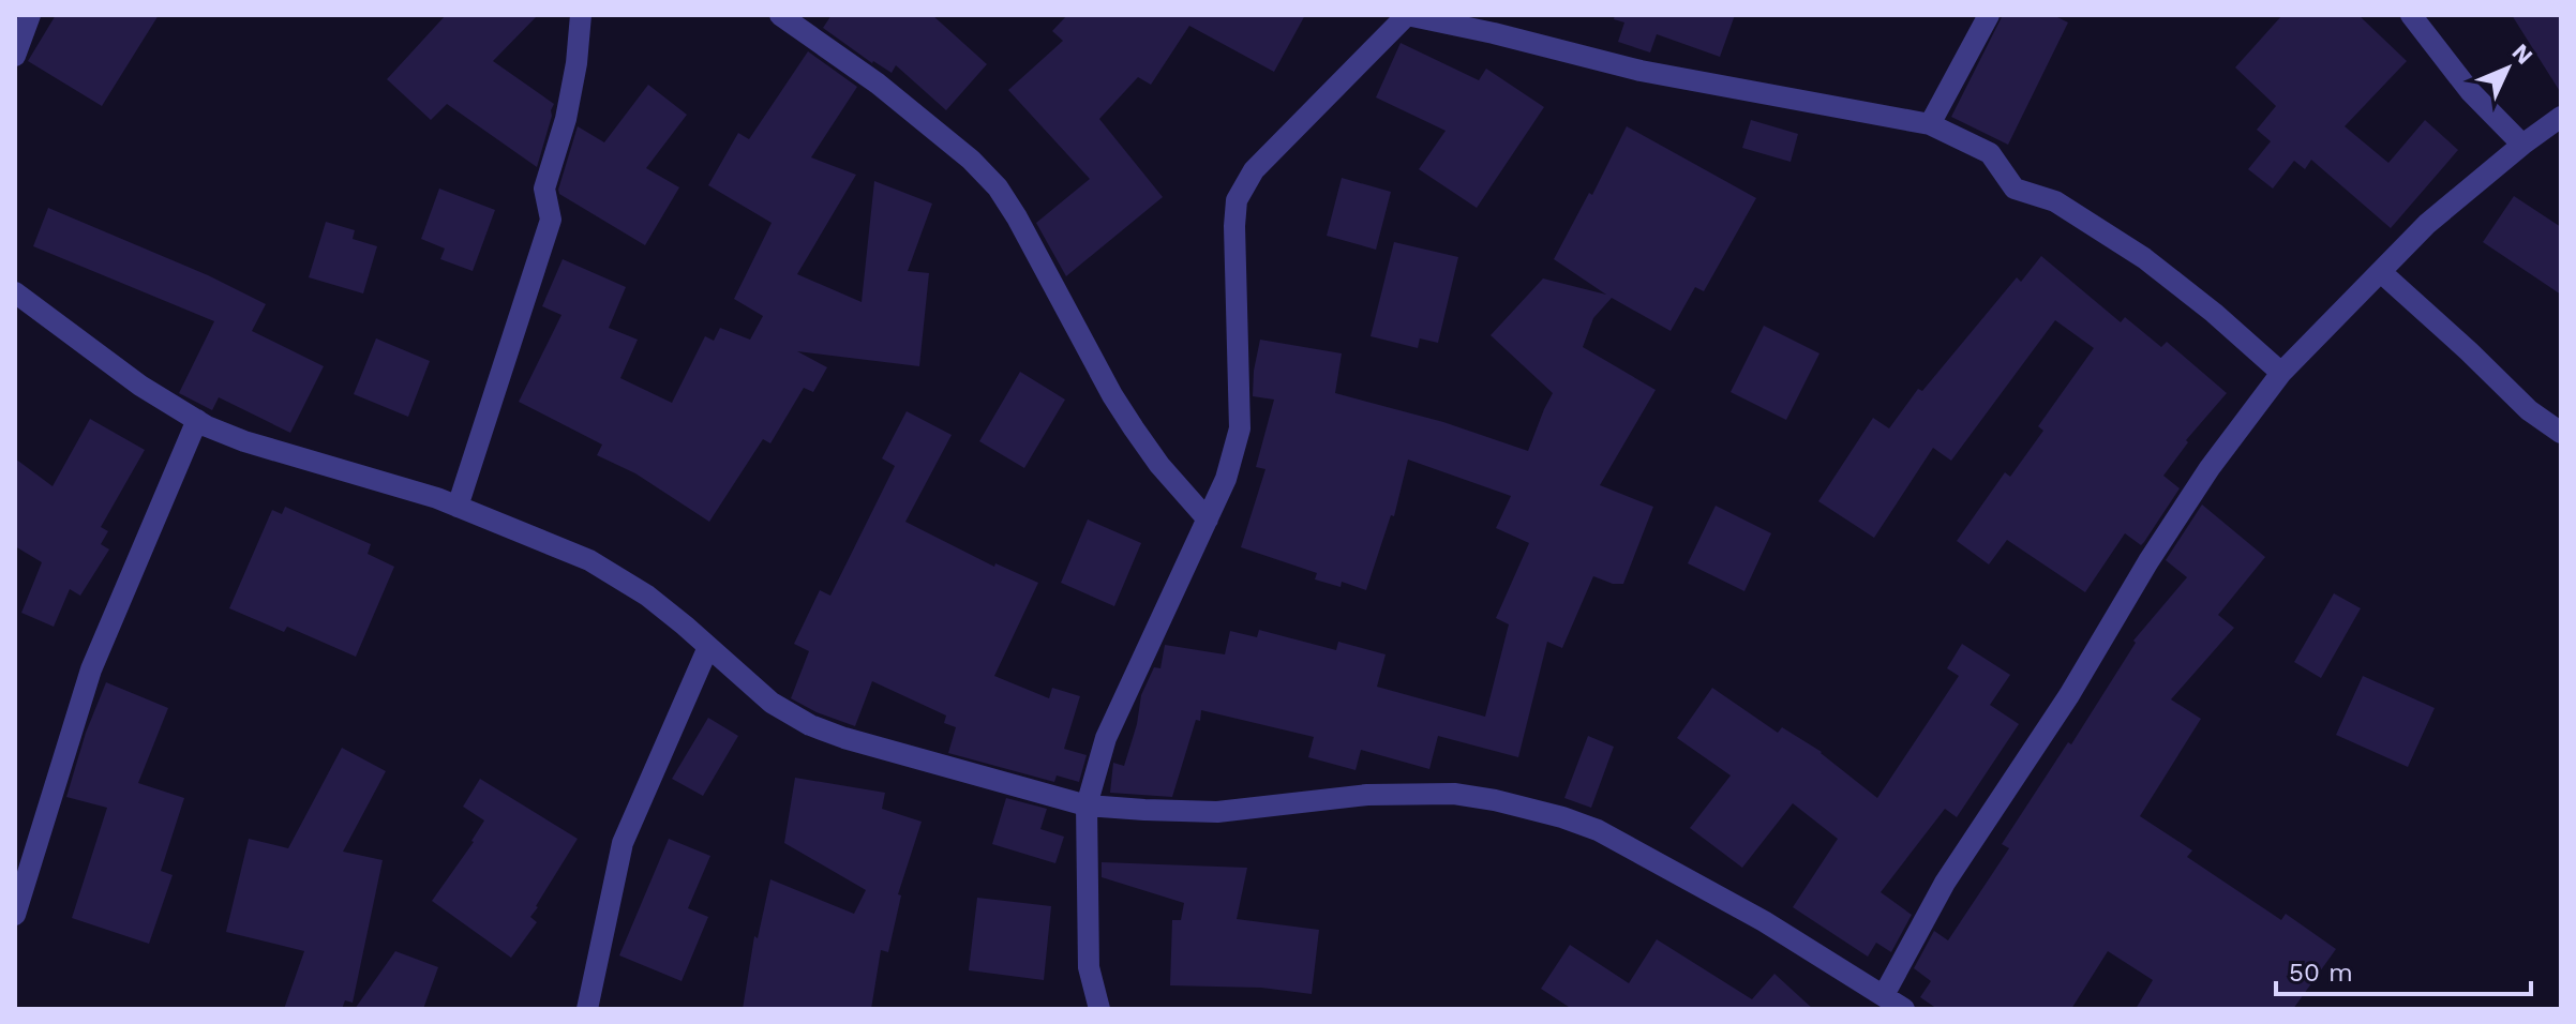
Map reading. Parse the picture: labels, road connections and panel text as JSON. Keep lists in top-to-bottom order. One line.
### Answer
{"scale_bar":"50 m","north":"top right"}
